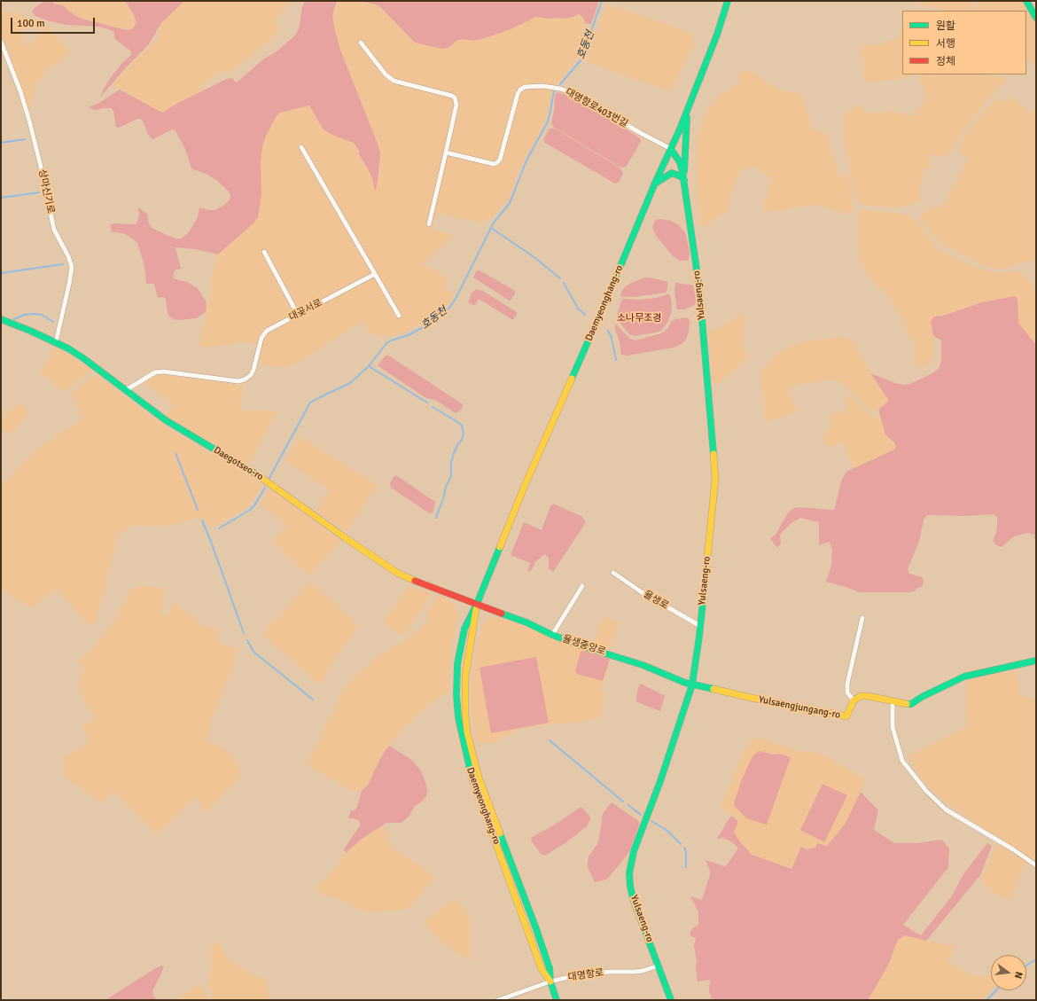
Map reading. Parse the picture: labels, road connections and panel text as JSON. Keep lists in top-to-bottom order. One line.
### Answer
{"streets":{"street":["대명항로403번길","상마신기로","Yulsaeng-ro","Daemyeonghang-ro","대곶서로","Daegotseo-ro","율생로","율생중앙로","Yulsaengjungang-ro","대명항로"]},"crossings":[["대명항로403번길","Yulsaeng-ro"],["대명항로403번길","Daemyeonghang-ro"],["상마신기로","Daegotseo-ro"],["Yulsaeng-ro","Daemyeonghang-ro"],["Yulsaeng-ro","율생로"],["Yulsaeng-ro","율생중앙로"],["Yulsaeng-ro","Yulsaengjungang-ro"],["Yulsaeng-ro","대명항로"],["Daemyeonghang-ro","Daegotseo-ro"],["Daemyeonghang-ro","율생중앙로"],["Daemyeonghang-ro","대명항로"],["대곶서로","Daegotseo-ro"],["Daegotseo-ro","율생중앙로"],["율생중앙로","Yulsaengjungang-ro"]],"water":["호동천"],"parks":["소나무조경"],"legend":["원활","서행","정체"],"scale_bar":"100 m","north":"right"}
